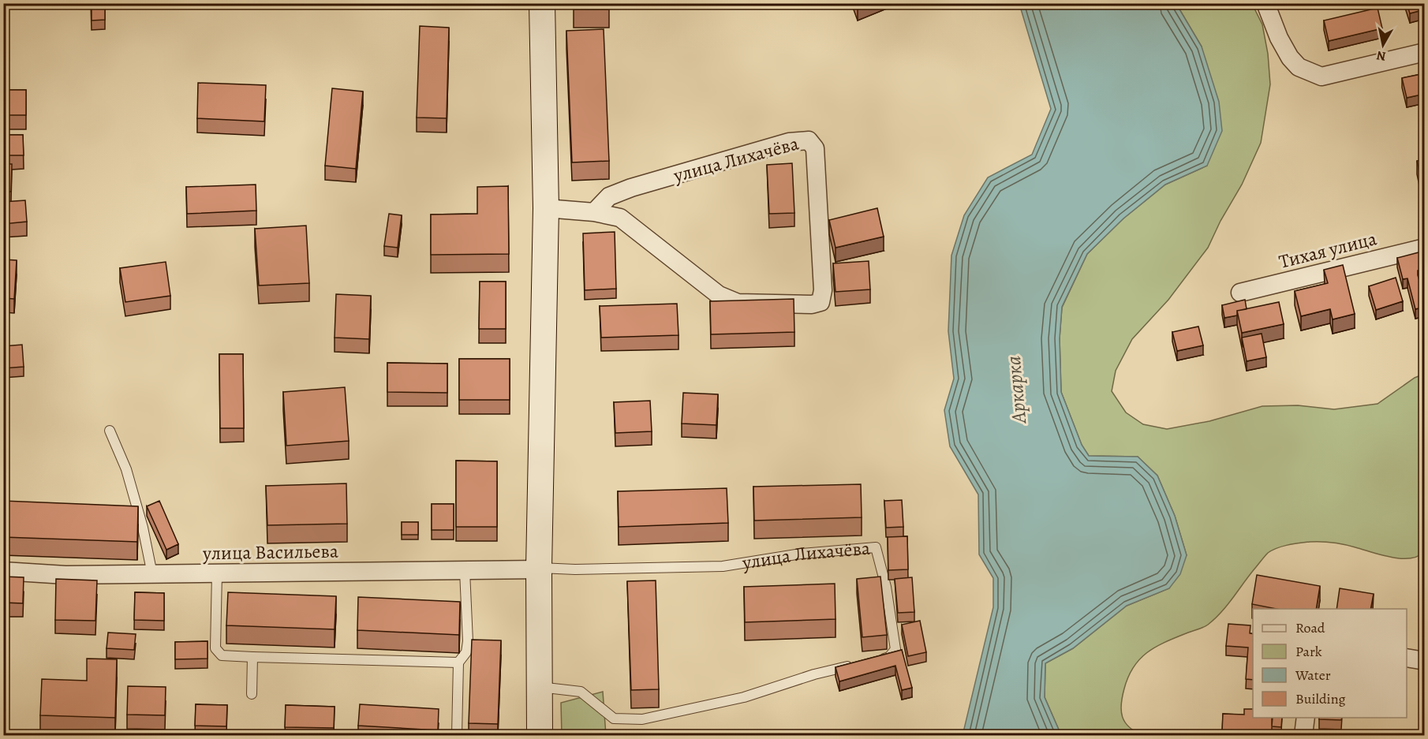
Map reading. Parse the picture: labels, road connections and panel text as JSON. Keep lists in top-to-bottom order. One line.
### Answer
{"streets":{"street":["улица Лихачёва","Тихая улица","улица Васильева"]},"crossings":[["улица Лихачёва","улица Васильева"]],"water":["Аркарка"],"legend":["Road","Park","Water","Building"],"north":"bottom"}
